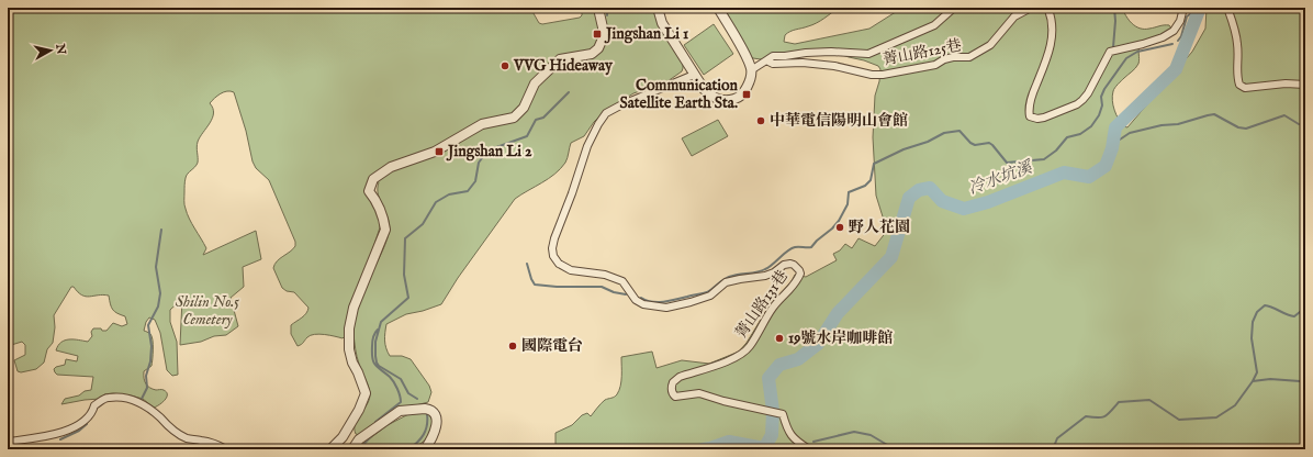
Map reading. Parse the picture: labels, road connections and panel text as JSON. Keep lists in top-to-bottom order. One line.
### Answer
{"streets":{"street":["菁山路125巷","菁山路131巷"]},"water":["冷水坑溪"],"parks":["Shilin No.5 Cemetery"],"places":{"transit":["Jingshan Li 1","Communication Satellite Earth Sta.","Jingshan Li 2"],"other":["VVG Hideaway","中華電信陽明山會館","野人花園","19號水岸咖啡館","國際電台"]},"north":"right"}
